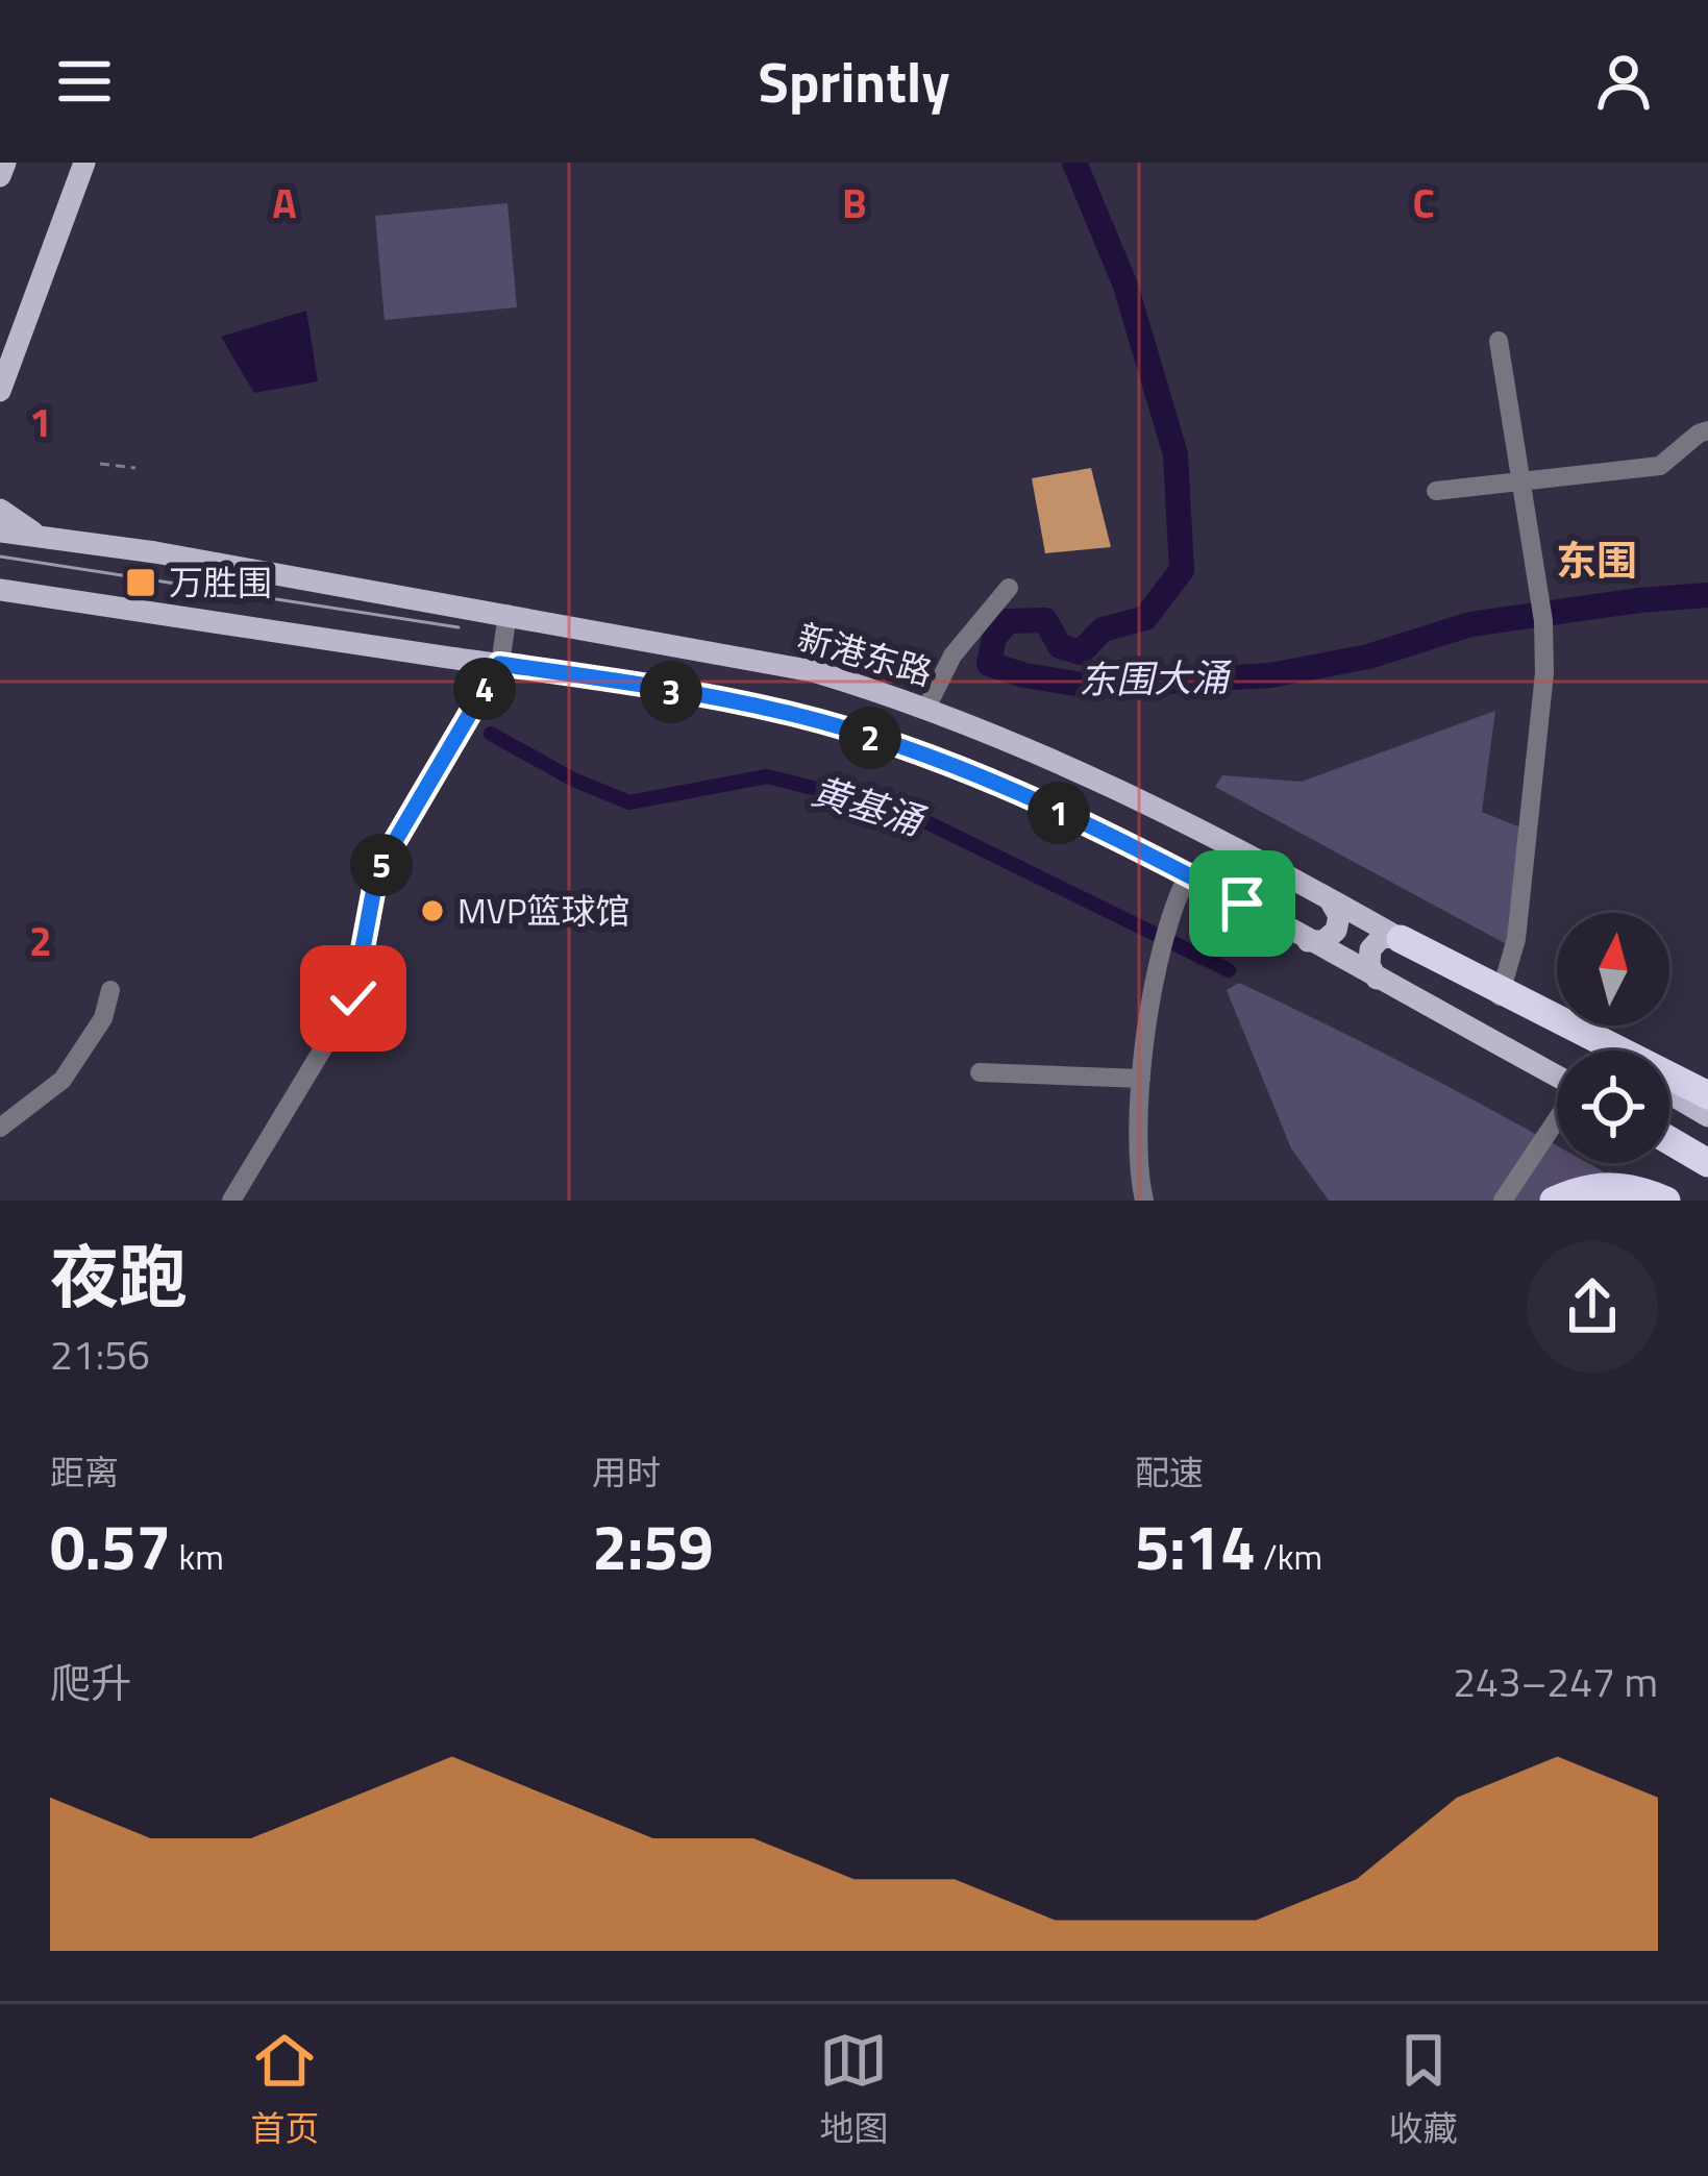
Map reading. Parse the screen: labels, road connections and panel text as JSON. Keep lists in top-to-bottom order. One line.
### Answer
{"streets":{"main road":["新港东路"]},"districts":["东围"],"water":["东围大涌","黄基涌"],"places":{"transit":["万胜围"],"other":["MVP篮球馆"]},"north":"top","page":{"header":"Sprintly","pins":["4","3","2","1","5"],"heading":["夜跑","21:56"],"stats":[["距离","0.57 km"],["用时","2:59"],["配速","5:14 /km"]],"chart":["爬升","243–247 m"],"tabs":["首页","地图","收藏"]},"grid":{"columns":["A","B","C"],"rows":["1","2"]}}
